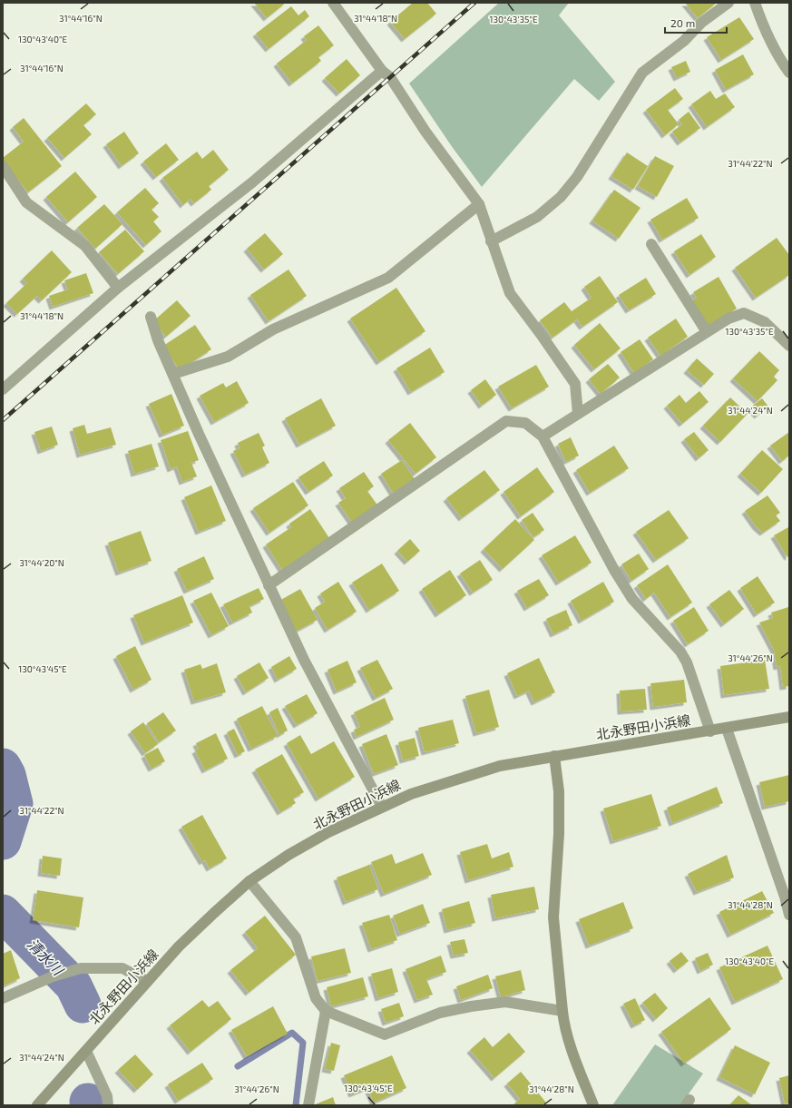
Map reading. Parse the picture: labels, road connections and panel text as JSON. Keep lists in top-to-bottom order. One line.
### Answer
{"streets":{"main road":["北永野田小浜線"]},"water":["清水川"],"scale_bar":"20 m","coordinates":["31°44'16\"N","31°44'18\"N","130°43'35\"E","130°43'40\"E","31°44'22\"N","31°44'24\"N","31°44'20\"N","31°44'26\"N","130°43'45\"E","31°44'28\"N"]}
